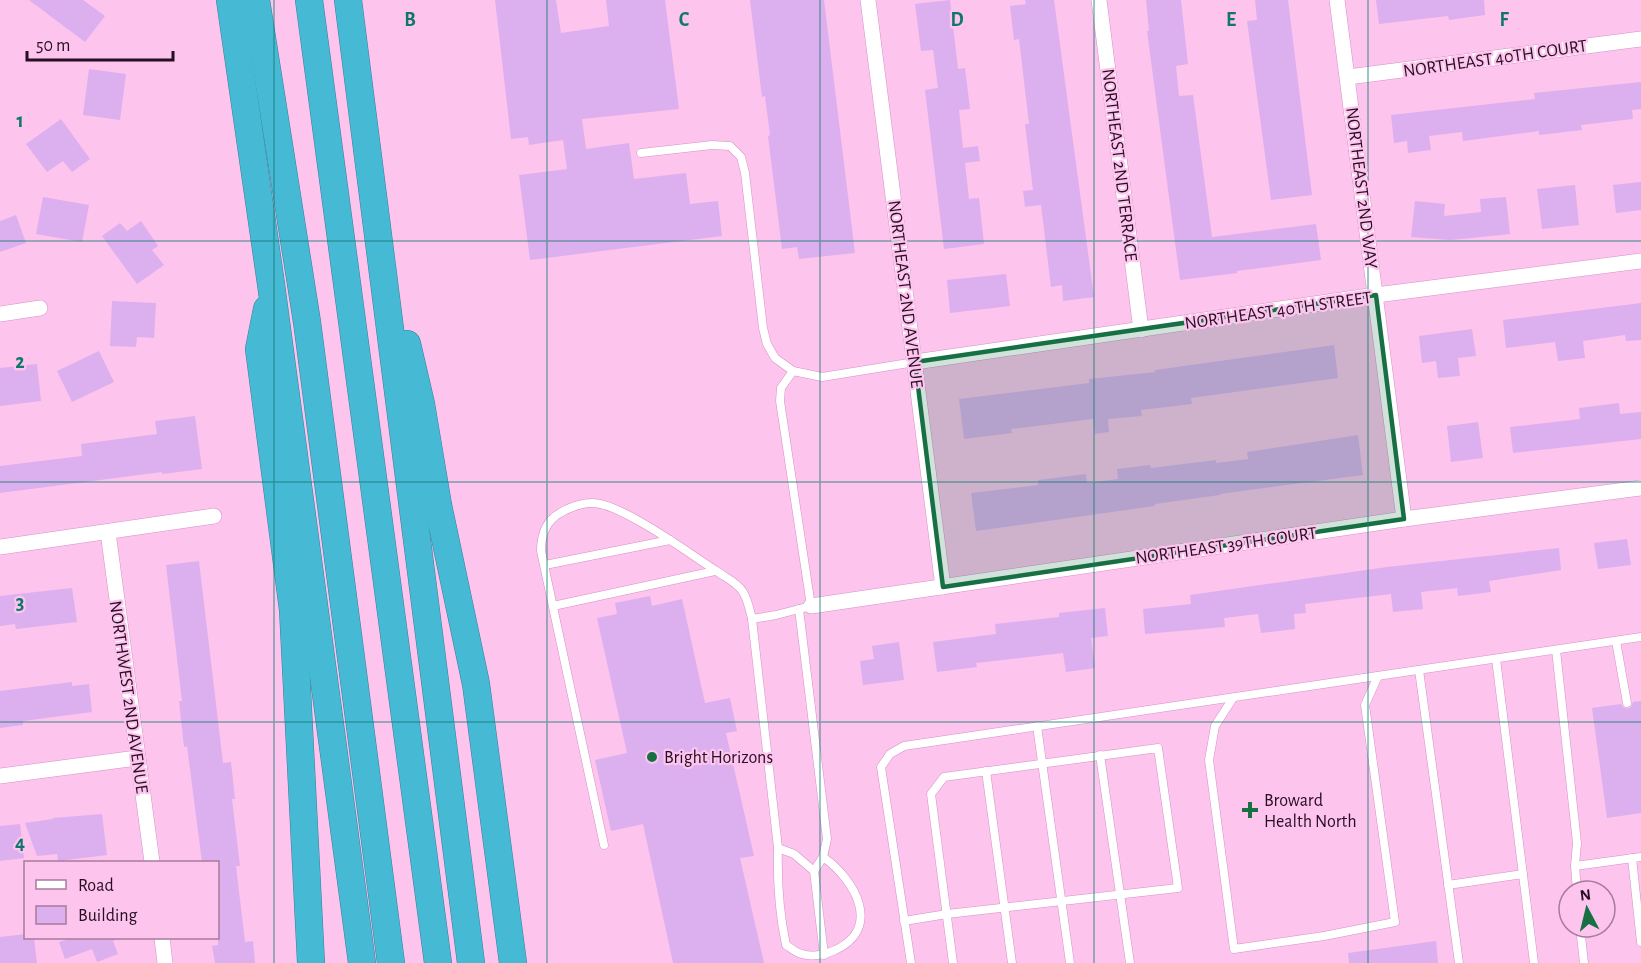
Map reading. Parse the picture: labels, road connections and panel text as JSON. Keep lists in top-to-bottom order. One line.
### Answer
{"streets":{"street":["NORTHEAST 40TH COURT","NORTHEAST 2ND TERRACE","NORTHEAST 2ND WAY","NORTHEAST 2ND AVENUE","NORTHEAST 40TH STREET","NORTHEAST 39TH COURT","NORTHWEST 2ND AVENUE"]},"crossings":[["NORTHEAST 40TH COURT","NORTHEAST 2ND WAY"],["NORTHEAST 2ND TERRACE","NORTHEAST 40TH STREET"],["NORTHEAST 2ND WAY","NORTHEAST 40TH STREET"],["NORTHEAST 2ND WAY","NORTHEAST 39TH COURT"],["NORTHEAST 2ND AVENUE","NORTHEAST 40TH STREET"],["NORTHEAST 2ND AVENUE","NORTHEAST 39TH COURT"]],"places":{"other":["Bright Horizons"],"health":["Broward Health North"]},"legend":["Road","Building"],"scale_bar":"50 m","north":"top","grid":{"columns":["B","C","D","E","F"],"rows":["1","2","3","4"]}}
